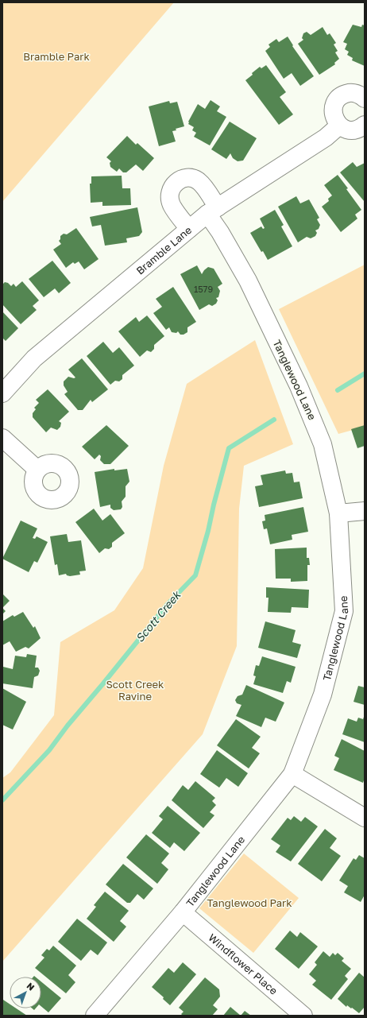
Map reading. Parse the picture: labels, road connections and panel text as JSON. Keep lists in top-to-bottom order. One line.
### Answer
{"streets":{"street":["Bramble Lane","Tanglewood Lane","Windflower Place"]},"crossings":[["Bramble Lane","Tanglewood Lane"],["Tanglewood Lane","Windflower Place"]],"water":["Scott Creek"],"parks":["Bramble Park","Scott Creek Ravine","Tanglewood Park"],"house_numbers":["1579"],"north":"top right"}
